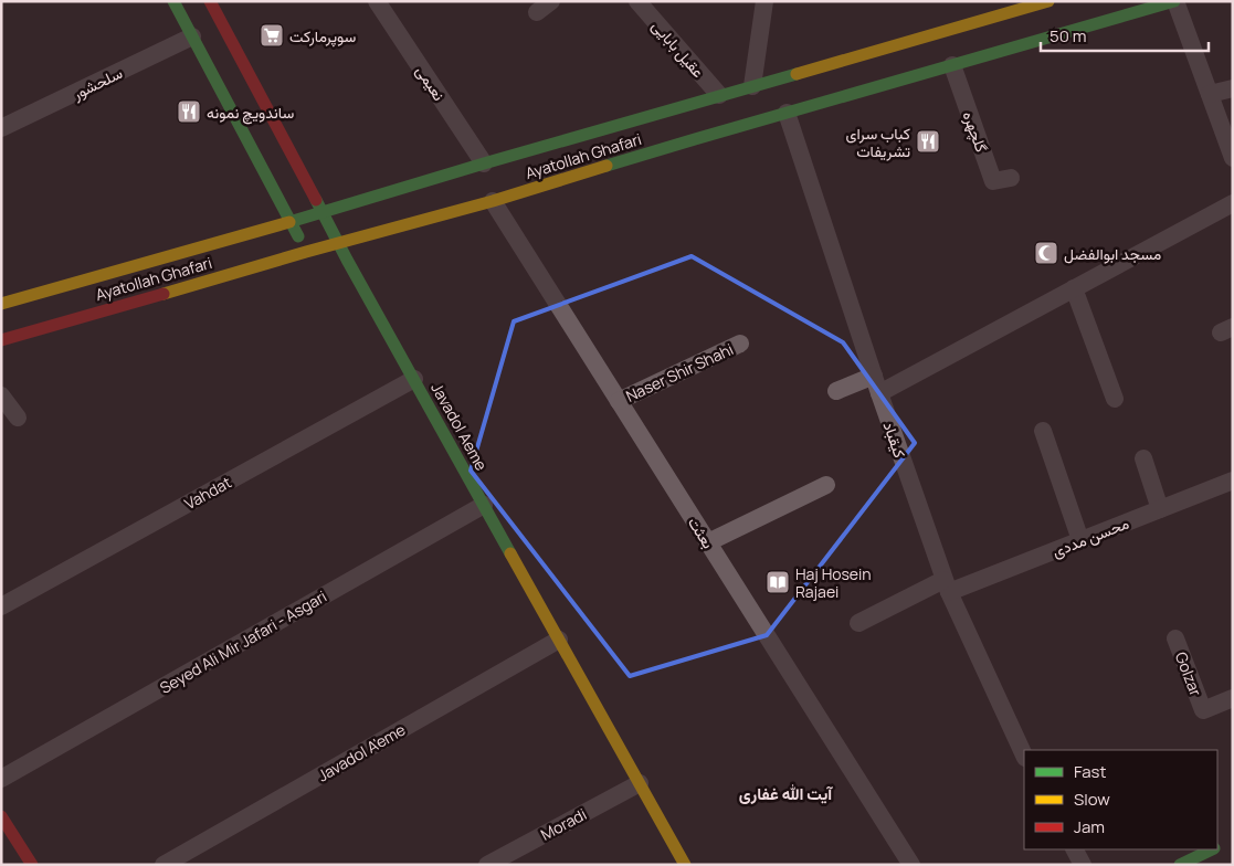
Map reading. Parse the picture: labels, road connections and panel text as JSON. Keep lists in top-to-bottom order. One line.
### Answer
{"streets":{"main road":["Ayatollah Ghafari","Javadol Aeme"],"street":["عقیل بابایی","سلحشور","نعیمی","گلچهره","Naser Shir Shahi","کیقباد","Vahdat","بعثت","محسن مددی","Seyed Ali Mir Jafari - Asgari","Golzar","Javadol A'eme","Moradi"]},"crossings":[["عقیل بابایی","Ayatollah Ghafari"],["نعیمی","Ayatollah Ghafari"],["گلچهره","Ayatollah Ghafari"],["Ayatollah Ghafari","Javadol Aeme"],["Ayatollah Ghafari","کیقباد"],["Ayatollah Ghafari","بعثت"],["Naser Shir Shahi","بعثت"],["Javadol Aeme","Vahdat"],["Javadol Aeme","Seyed Ali Mir Jafari - Asgari"],["Javadol Aeme","Javadol A'eme"],["Javadol Aeme","Moradi"],["کیقباد","محسن مددی"]],"districts":["آیت الله غفاری"],"places":{"supermarket":["سوپرمارکت"],"restaurant":["ساندویچ نمونه","کباب سرای تشریفات"],"mosque":["مسجد ابوالفضل"],"library":["Haj Hosein Rajaei"]},"legend":["Fast","Slow","Jam"],"scale_bar":"50 m"}
